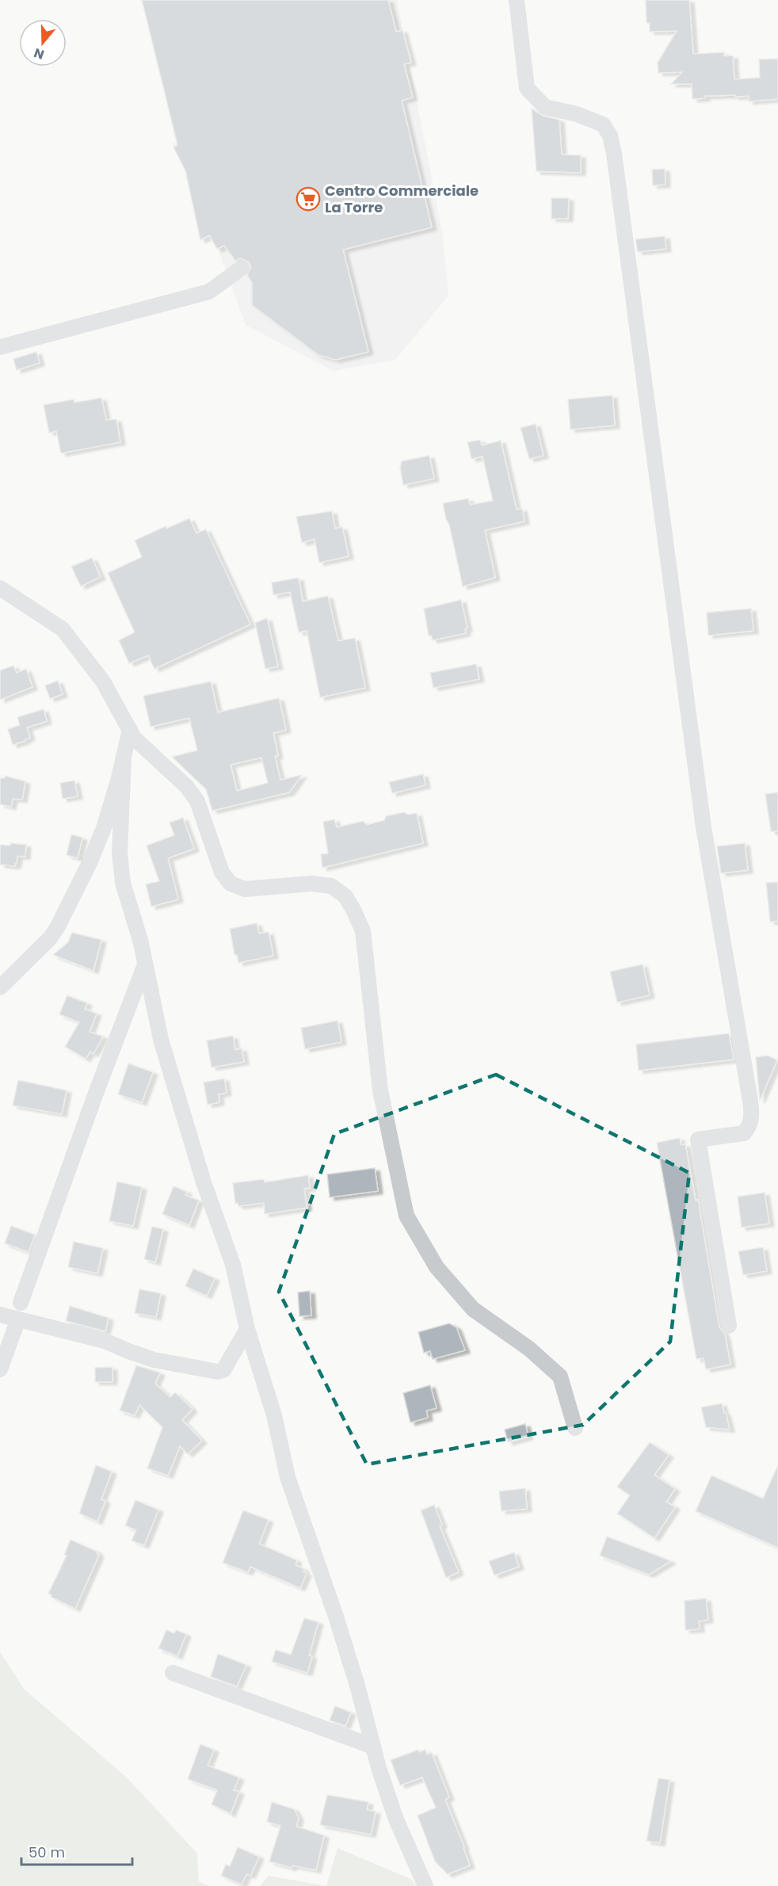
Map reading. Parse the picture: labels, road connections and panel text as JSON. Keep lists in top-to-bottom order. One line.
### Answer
{"places":{"supermarket":["Centro Commerciale La Torre"]},"scale_bar":"50 m","north":"bottom"}
